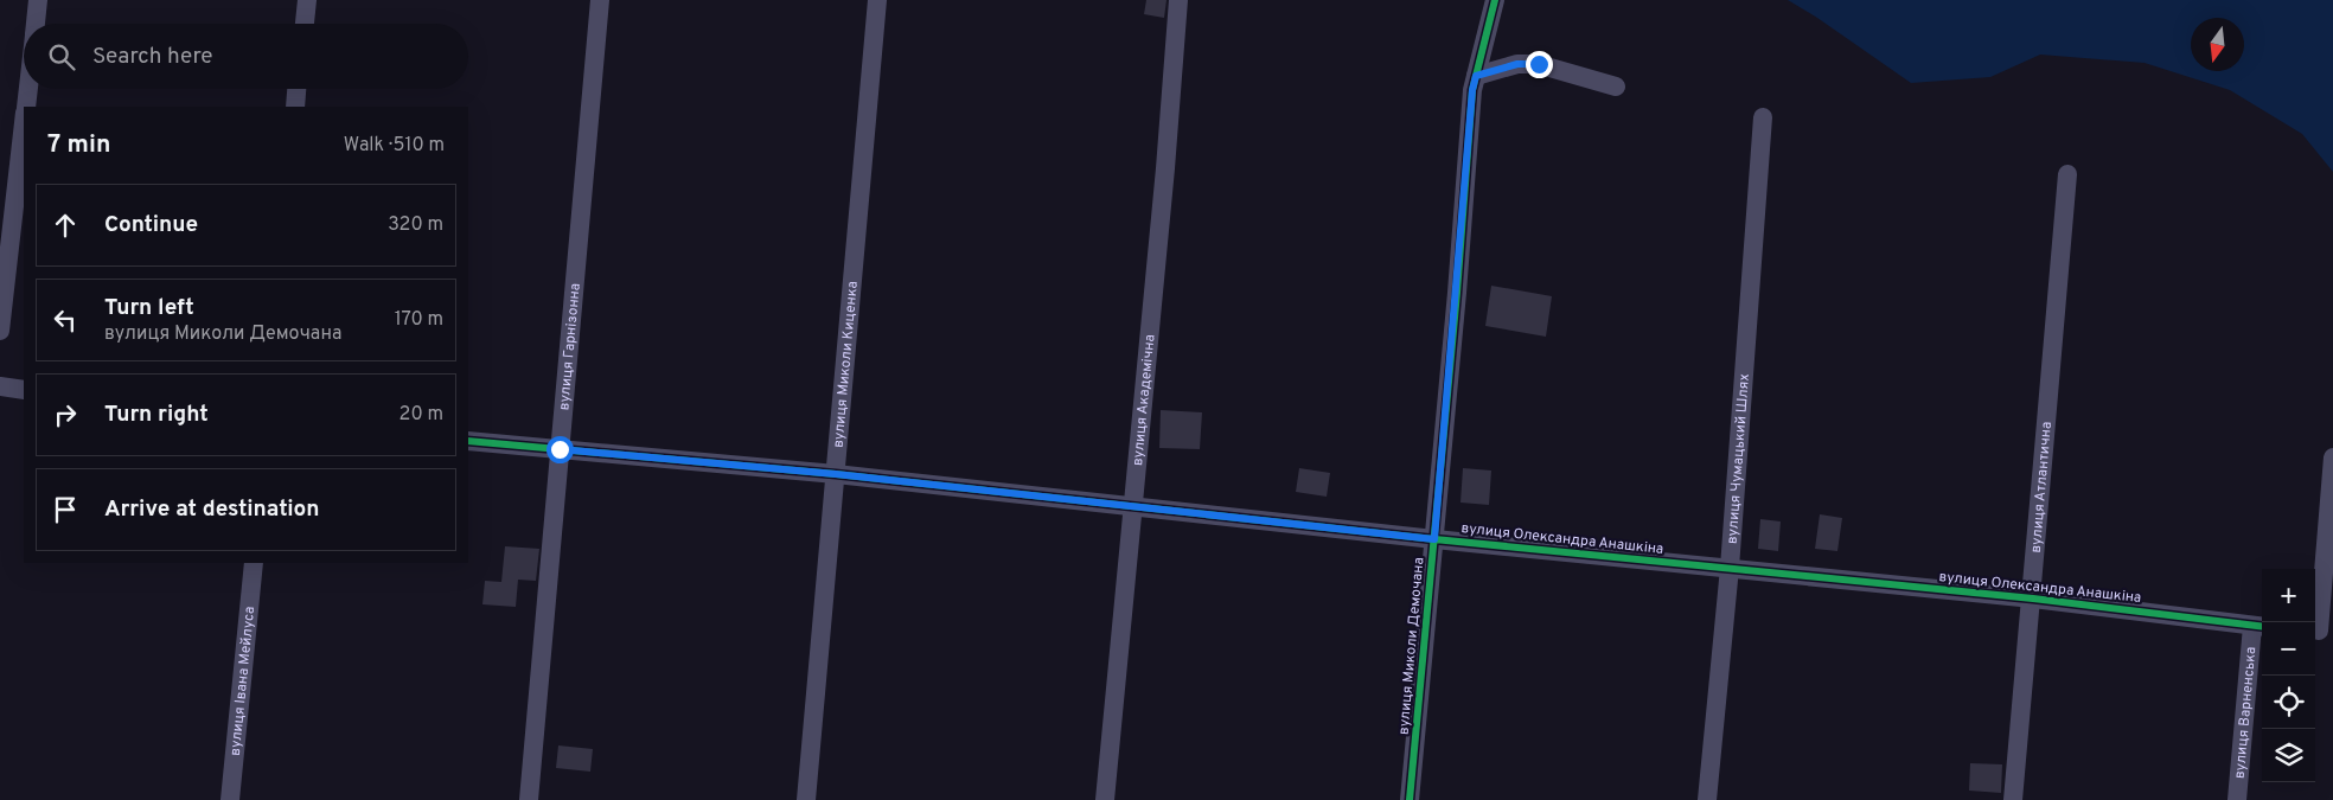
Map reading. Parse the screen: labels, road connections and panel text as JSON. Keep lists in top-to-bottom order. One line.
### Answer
{"streets":{"street":["вулиця Гарнізонна","вулиця Миколи Киценка","вулиця Академічна","вулиця Чумацький Шлях","вулиця Атлантична","вулиця Олександра Анашкіна","вулиця Миколи Демочана","вулиця Івана Мейлуса","вулиця Варненська"]},"crossings":[["вулиця Гарнізонна","вулиця Олександра Анашкіна"],["вулиця Миколи Киценка","вулиця Олександра Анашкіна"],["вулиця Академічна","вулиця Олександра Анашкіна"],["вулиця Чумацький Шлях","вулиця Олександра Анашкіна"],["вулиця Атлантична","вулиця Олександра Анашкіна"],["вулиця Олександра Анашкіна","вулиця Миколи Демочана"],["вулиця Олександра Анашкіна","вулиця Варненська"]],"north":"bottom","page":{"search":"Search here","heading":["7 min","Walk · 510 m"],"list":[["Continue","320 m"],["Turn left","вулиця Миколи Демочана","170 m"],["Turn right","20 m"],"Arrive at destination"],"map_buttons":["+","−"]}}
